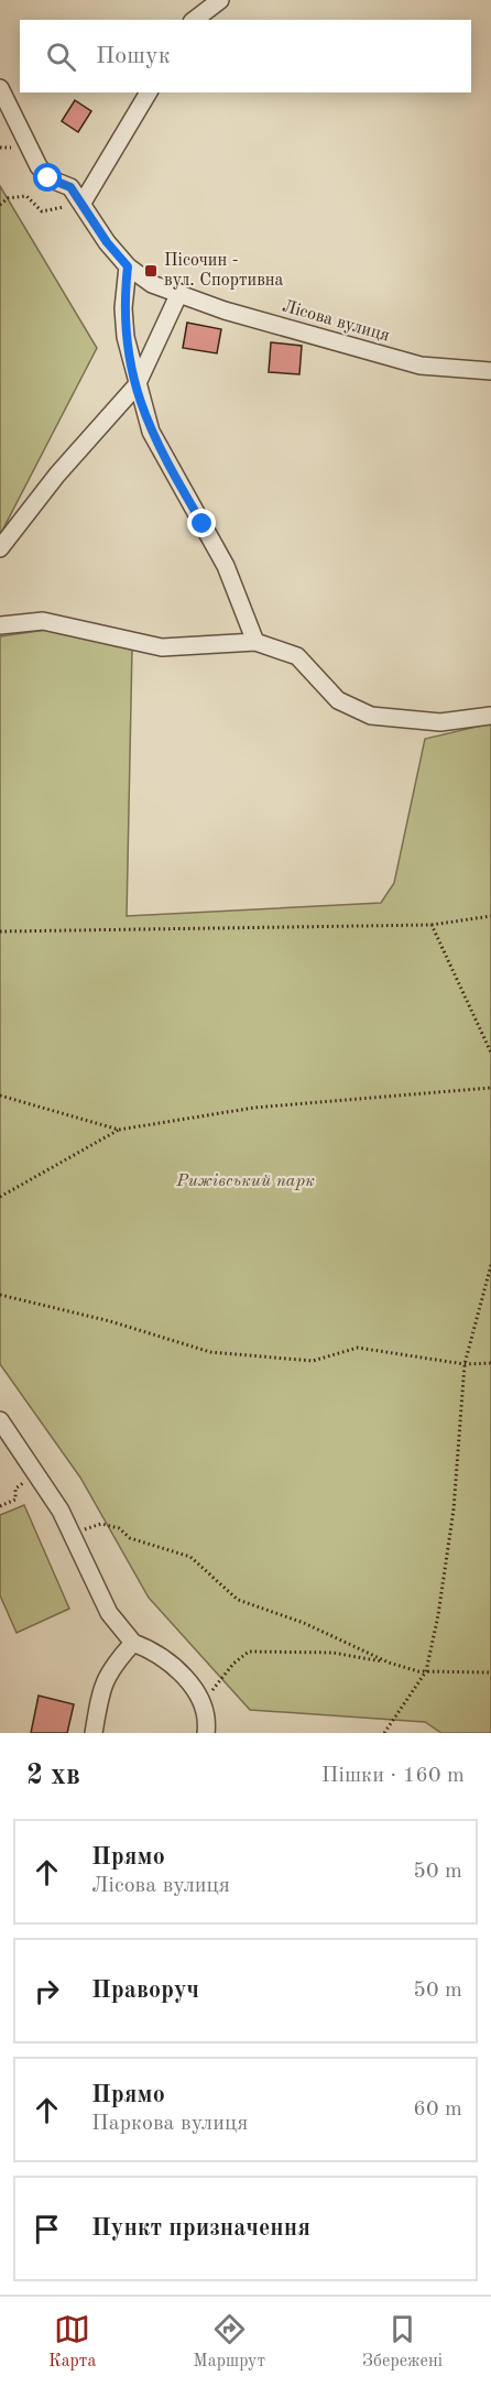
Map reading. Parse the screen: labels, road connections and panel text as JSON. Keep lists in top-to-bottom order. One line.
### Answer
{"streets":{"street":["Лісова вулиця"]},"parks":["Рижівський парк"],"places":{"transit":["Пісочин - вул. Спортивна"]},"page":{"search":"Пошук","heading":["2 хв","Пішки · 160 m"],"list":[["Прямо","Лісова вулиця","50 m"],["Праворуч","50 m"],["Прямо","Паркова вулиця","60 m"],"Пункт призначення"],"nav":["Карта","Маршрут","Збережені"]}}
